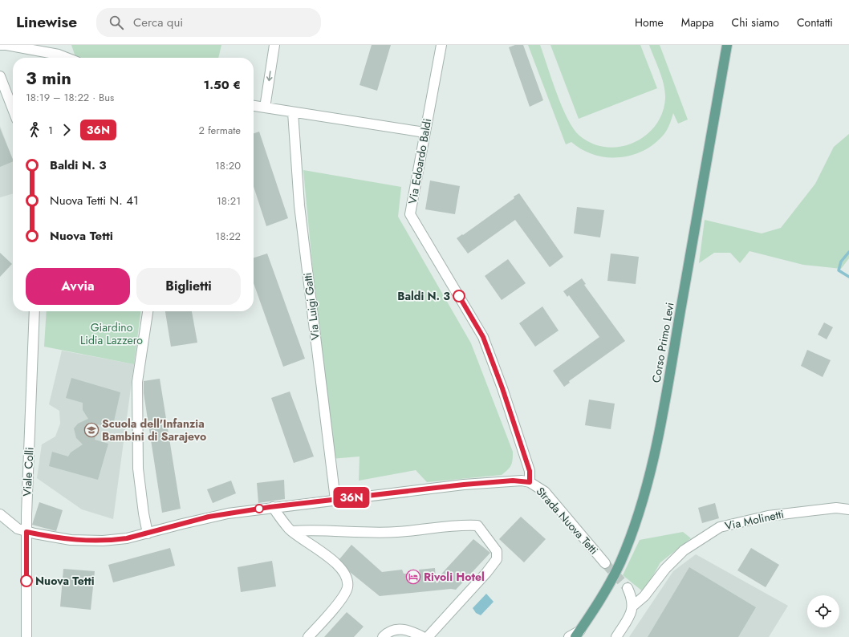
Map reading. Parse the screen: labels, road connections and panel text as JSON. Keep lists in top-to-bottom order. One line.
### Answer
{"streets":{"main road":["Corso Primo Levi"],"street":["Via Edoardo Baldi","Via Luigi Gatti","Viale Colli","Via Molinetti","Strada Nuova Tetti"]},"crossings":[["Via Edoardo Baldi","Strada Nuova Tetti"],["Via Luigi Gatti","Strada Nuova Tetti"],["Viale Colli","Strada Nuova Tetti"]],"parks":["Giardino Lidia Lazzero"],"places":{"other":["Baldi N. 3","Nuova Tetti"],"school or university":["Scuola dell'Infanzia Bambini di Sarajevo"],"hotel":["Rivoli Hotel"]},"lines":["bus line 36N"],"page":{"header":"Linewise","search":"Cerca qui","nav":["Home","Mappa","Chi siamo","Contatti"],"on_map":"36N","heading":["3 min","18:19 – 18:22 · Bus","1.50 €"],"legs":["1","36N","2 fermate"],"list":[{"name":"Baldi N. 3","value":"18:20"},{"name":"Nuova Tetti N. 41","value":"18:21"},{"name":"Nuova Tetti","value":"18:22"}],"buttons":["Avvia","Biglietti"]}}
